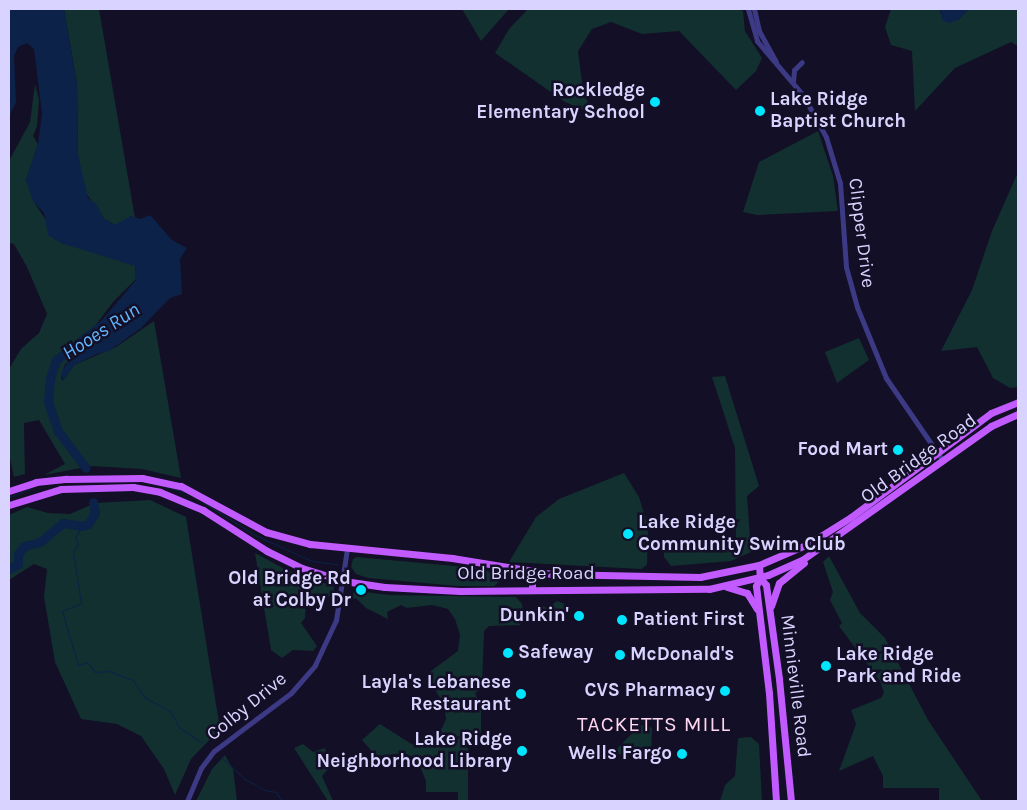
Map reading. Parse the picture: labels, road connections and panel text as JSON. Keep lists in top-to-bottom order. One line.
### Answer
{"streets":{"main road":["Old Bridge Road","Minnieville Road"],"street":["Clipper Drive","Colby Drive"]},"crossings":[["Clipper Drive","Old Bridge Road"],["Old Bridge Road","Minnieville Road"],["Old Bridge Road","Colby Drive"]],"districts":["TACKETTS MILL"],"water":["Hooes Run"],"places":["Rockledge Elementary School","Lake Ridge Baptist Church","Food Mart","Lake Ridge Community Swim Club","Old Bridge Rd at Colby Dr","Dunkin'","Patient First","Safeway","McDonald's","Lake Ridge Park and Ride","CVS Pharmacy","Layla's Lebanese Restaurant","Lake Ridge Neighborhood Library","Wells Fargo"]}
